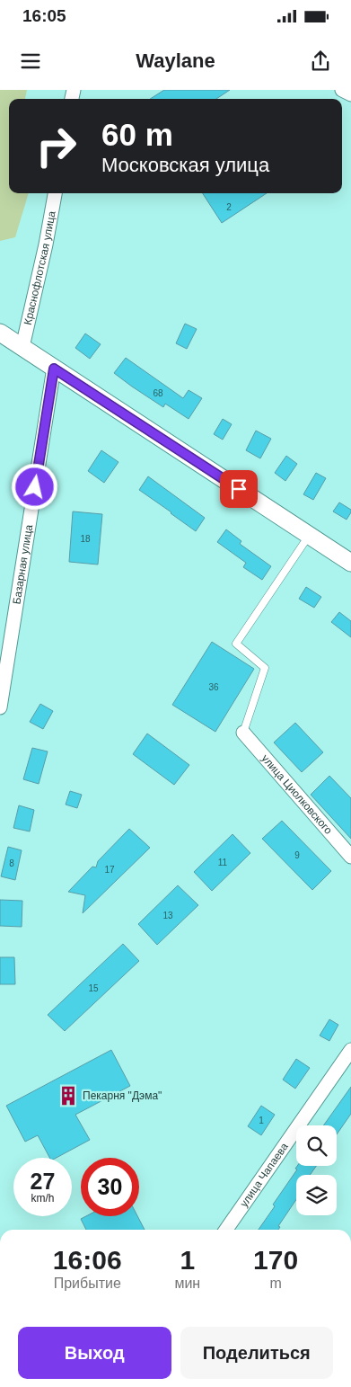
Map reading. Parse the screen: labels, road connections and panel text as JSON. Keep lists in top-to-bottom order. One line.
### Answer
{"streets":{"street":["Краснофлотская улица","Базарная улица","улица Циолковского","улица Чапаева"]},"places":{"building":["Пекарня \"Дэма\""]},"house_numbers":["2","68","18","36","9","11","8","17","13","15","1"],"page":{"status":"16:05","header":"Waylane","turn":["60 m","Московская улица"],"speed":"27 km/h","limit":"30","eta":["16:06","Прибытие","1","мин","170","m"],"buttons":["Выход","Поделиться"]}}
